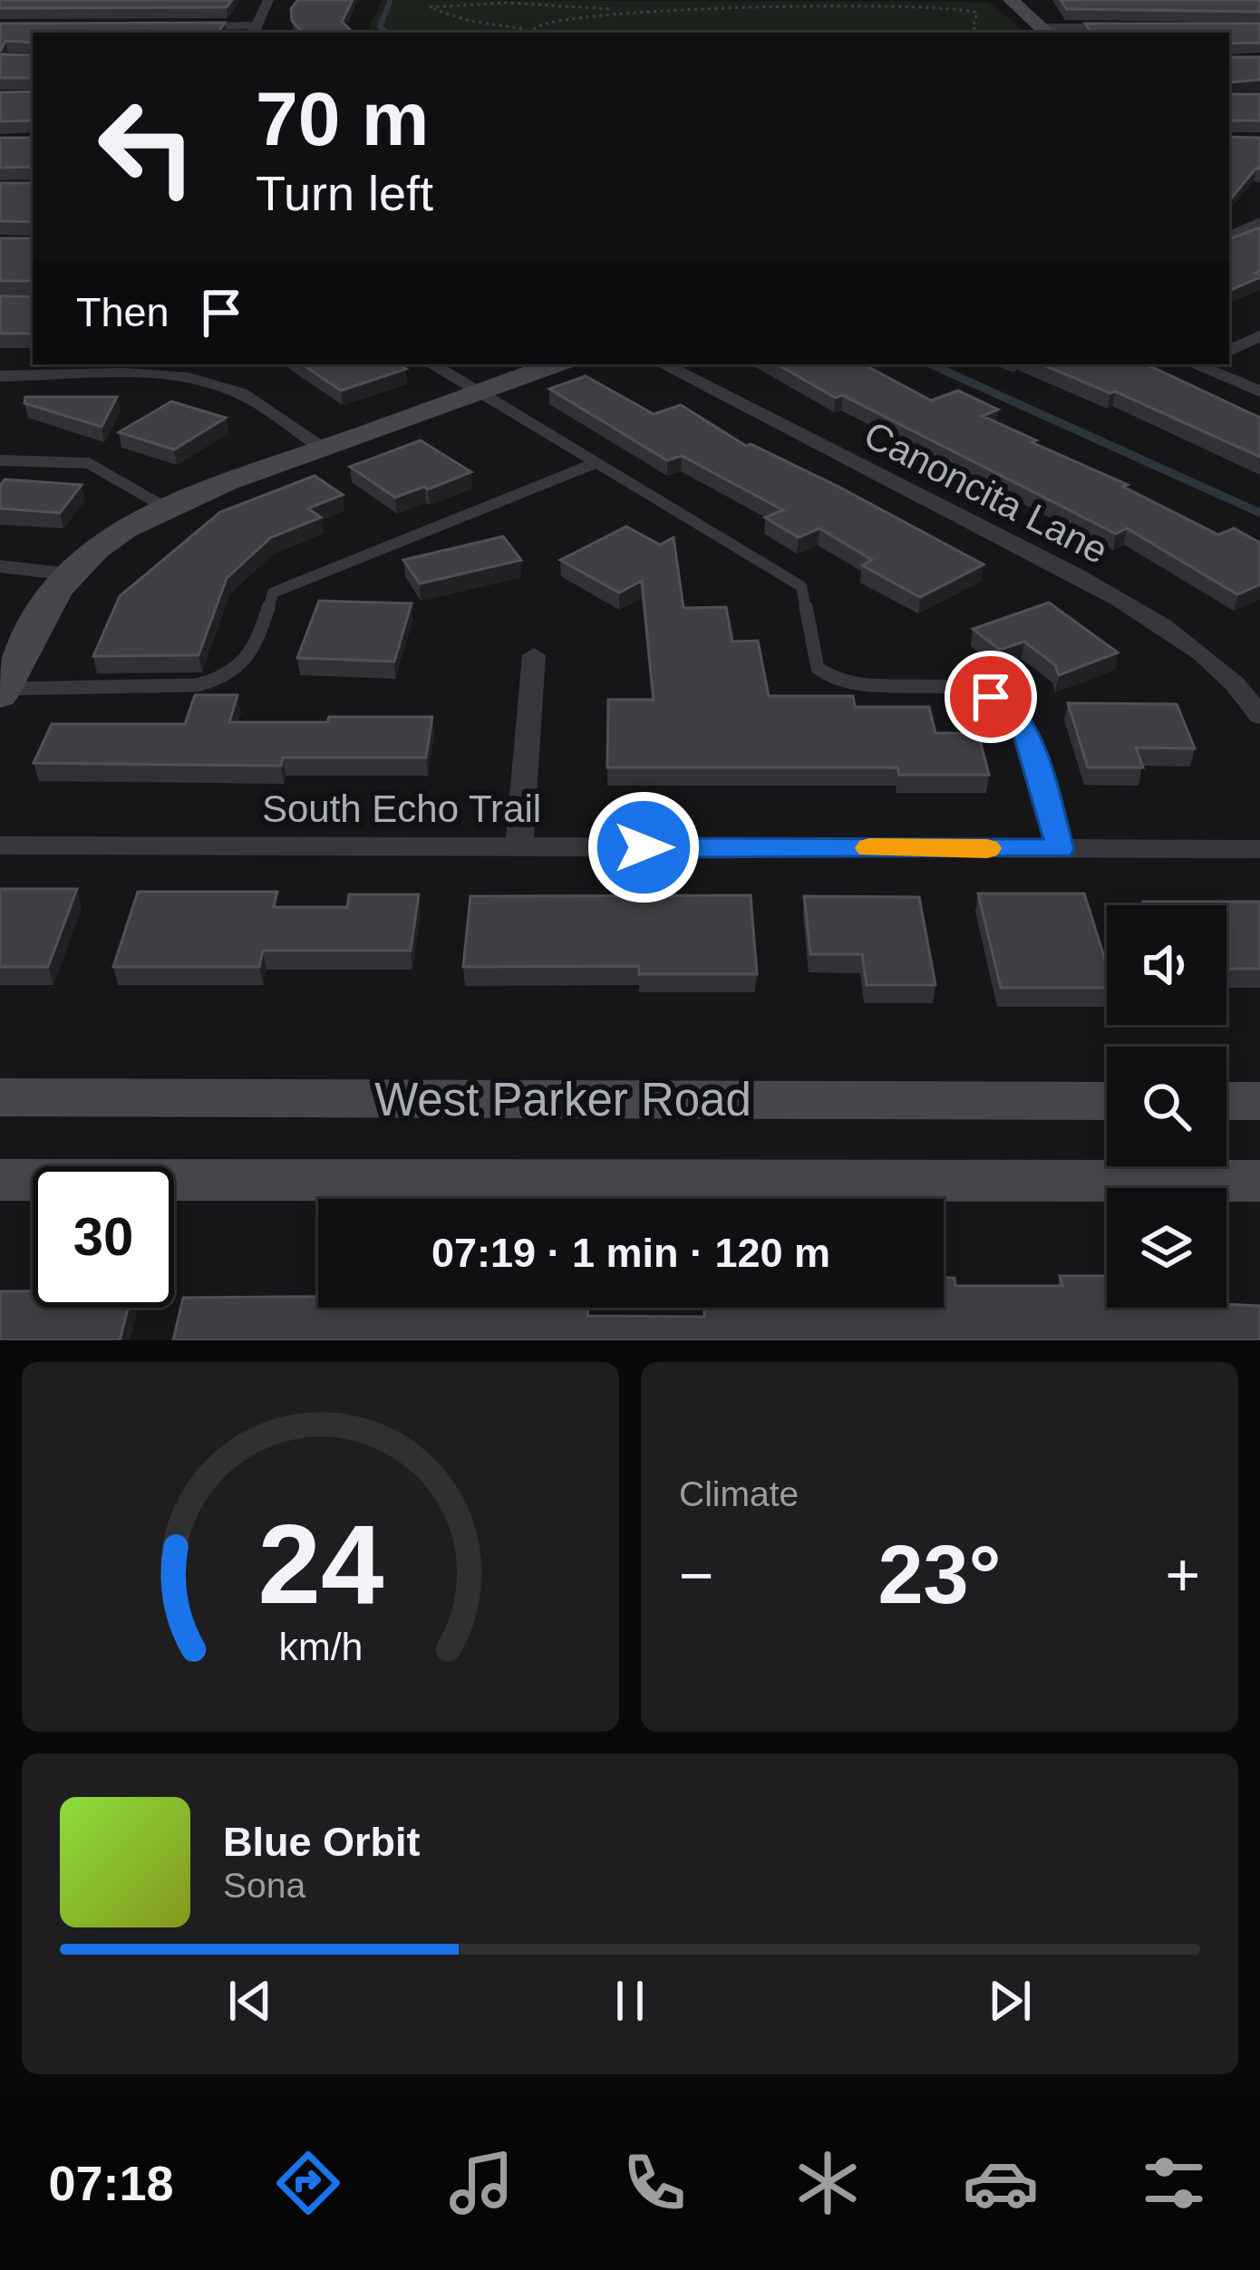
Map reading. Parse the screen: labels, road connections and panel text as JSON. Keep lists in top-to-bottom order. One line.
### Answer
{"streets":{"main road":["West Parker Road"],"street":["Canoncita Lane","South Echo Trail"]},"page":{"turn":["70 m","Turn left"],"then":"Then","limit":"30","trip":"07:19 · 1 min · 120 m","tile":"Climate","heat":["−","23°","+"],"song":["Blue Orbit","Sona"],"tabs":"07:18","gauge":["24","km/h"]}}
